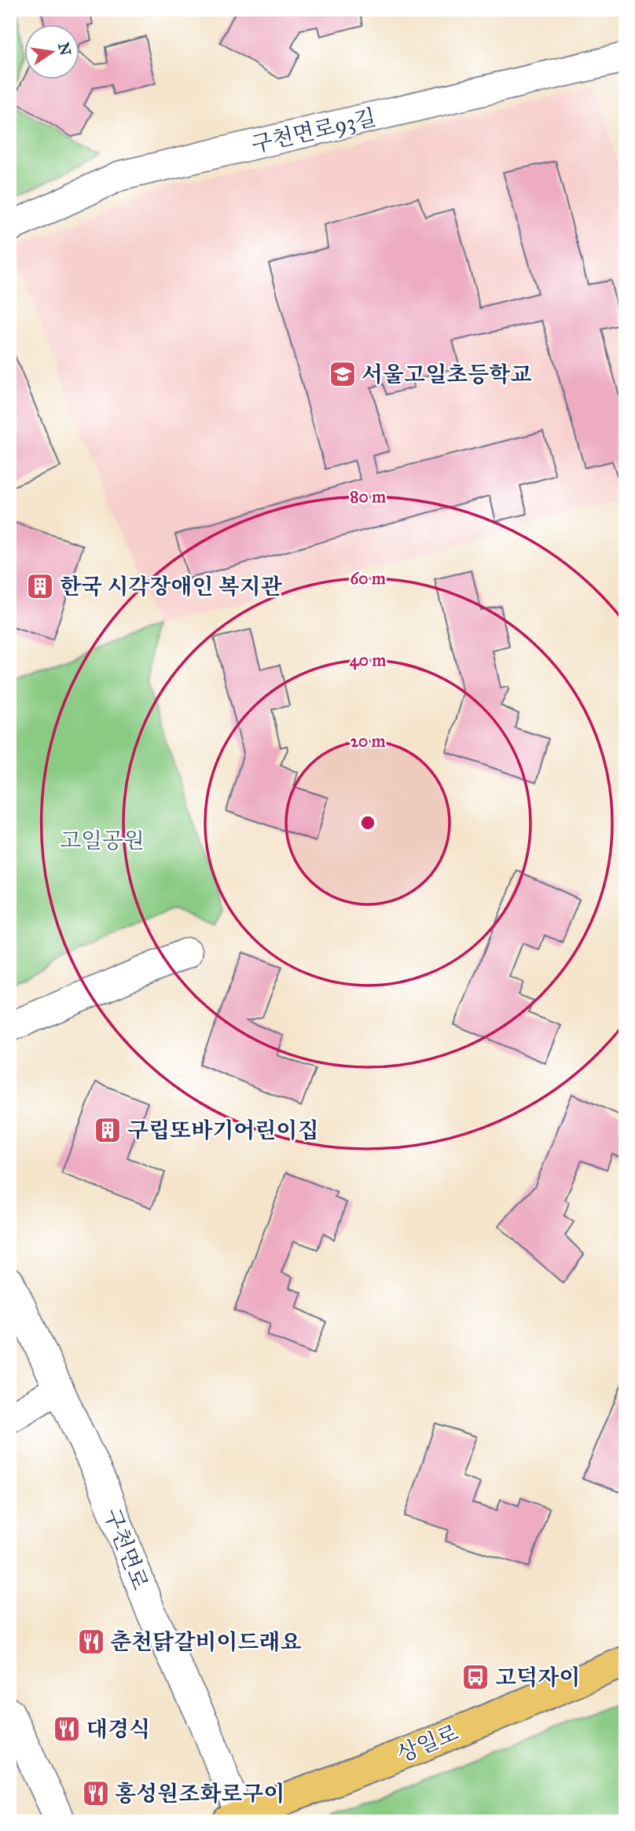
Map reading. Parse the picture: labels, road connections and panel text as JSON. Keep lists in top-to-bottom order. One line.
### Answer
{"streets":{"main road":["상일로"],"street":["구천면로93길","구천면로"]},"crossings":[["구천면로","상일로"]],"parks":["고일공원"],"places":{"school or university":["서울고일초등학교"],"building":["한국 시각장애인 복지관","구립또바기어린이집"],"restaurant":["춘천닭갈비이드래요","대경식","홍성원조화로구이"],"bus stop":["고덕자이"]},"north":"right","rings":["80 m","60 m","40 m","20 m"]}
